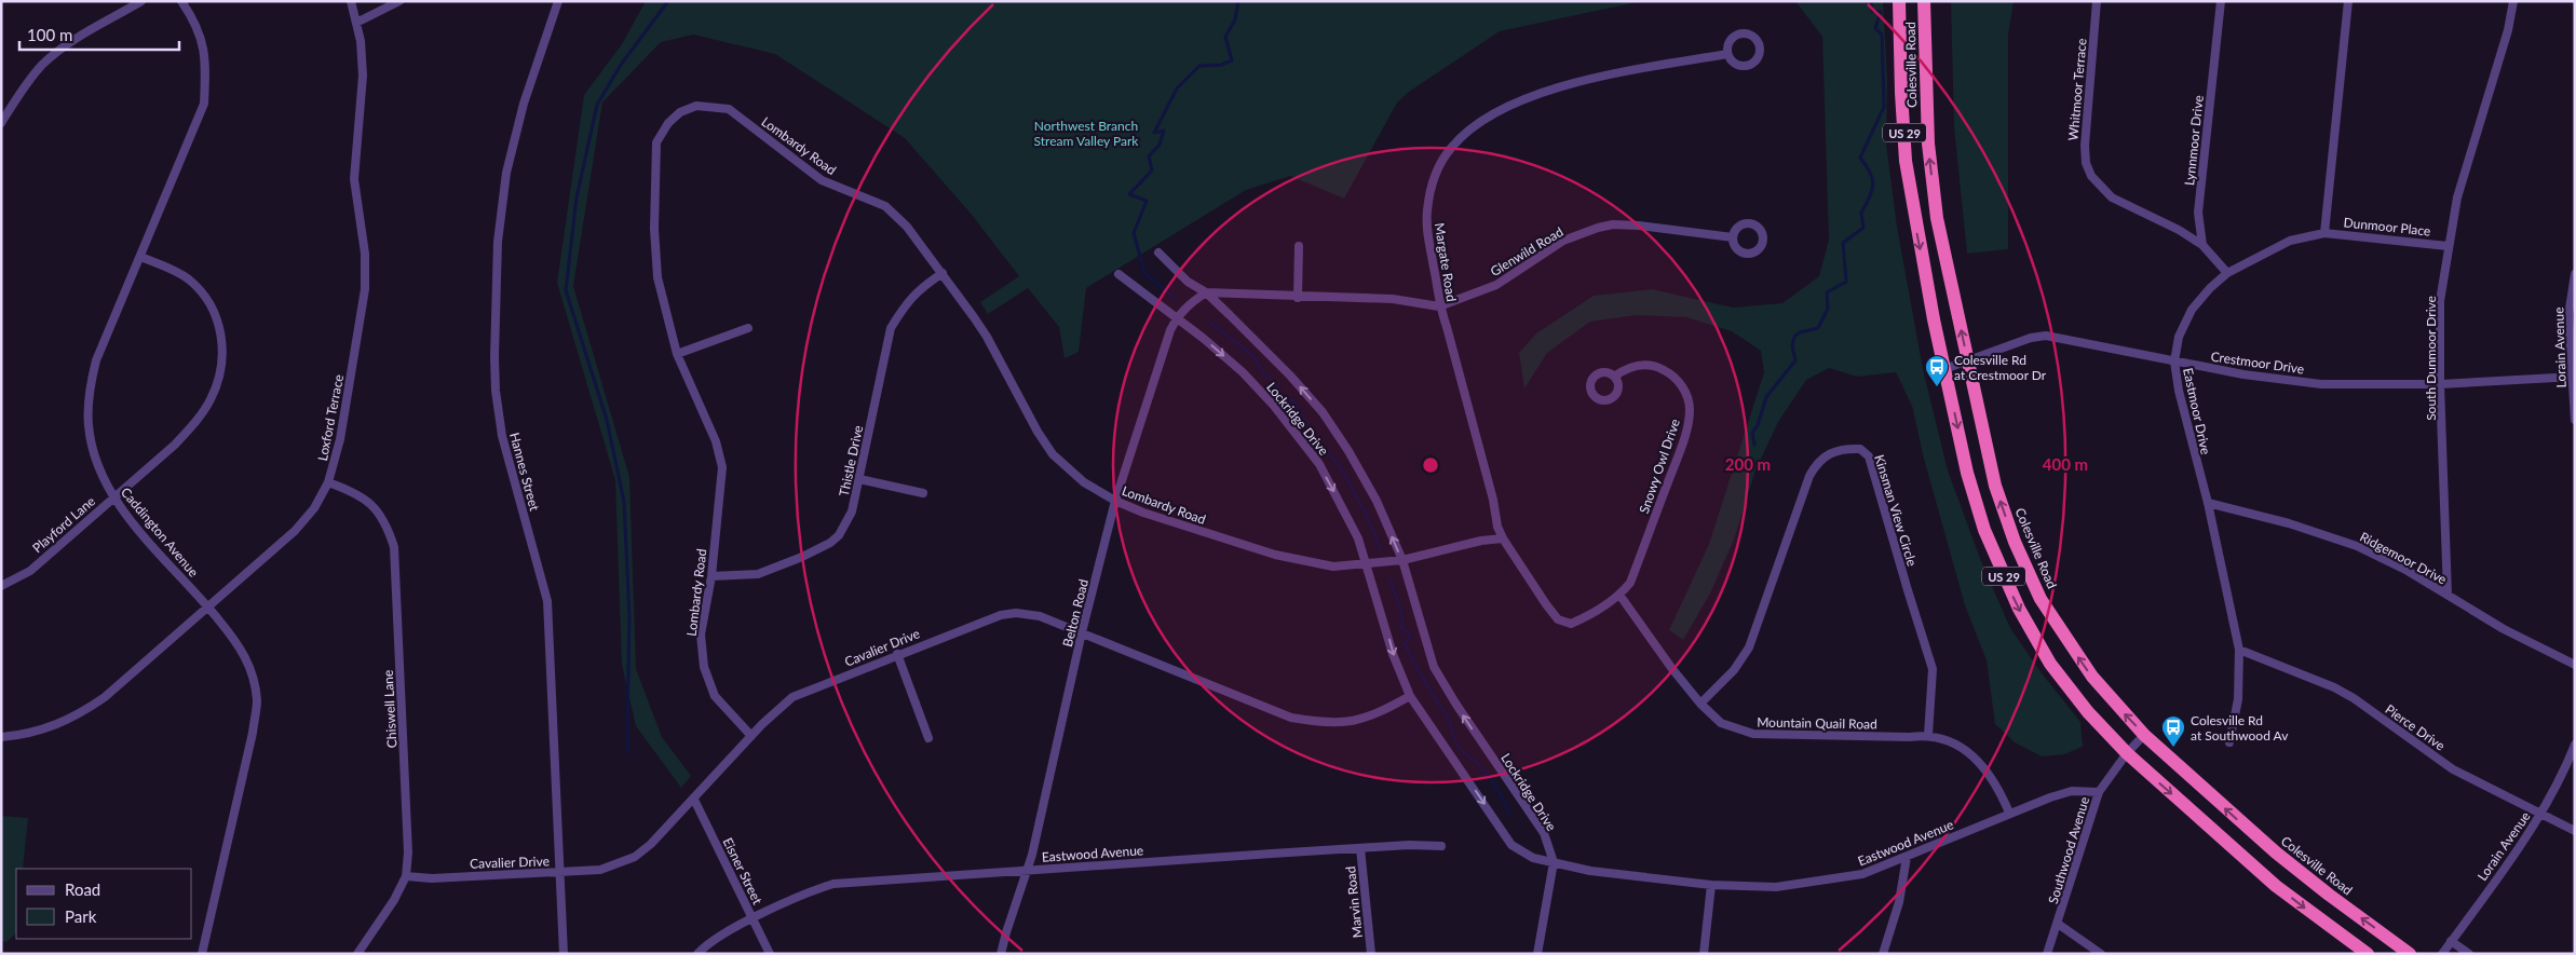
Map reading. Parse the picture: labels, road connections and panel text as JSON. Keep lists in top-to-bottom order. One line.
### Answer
{"streets":{"highway":["Colesville Road","US 29"],"street":["Whitmoor Terrace","Lynnmoor Drive","Lombardy Road","Dunmoor Place","Glenwild Road","Margate Road","Lorain Avenue","South Dunmoor Drive","Crestmoor Drive","Eastmoor Drive","Loxford Terrace","Lockridge Drive","Thistle Drive","Snowy Owl Drive","Hannes Street","Kinsman View Circle","Playford Lane","Caddington Avenue","Ridgemoor Drive","Belton Road","Cavalier Drive","Chiswell Lane","Mountain Quail Road","Pierce Drive","Eastwood Avenue","Southwood Avenue","Eisner Street","Marvin Road"]},"crossings":[["Colesville Road","Crestmoor Drive"],["Colesville Road","Southwood Avenue"],["Whitmoor Terrace","Lynnmoor Drive"],["Lombardy Road","Margate Road"],["Lombardy Road","Lockridge Drive"],["Lombardy Road","Thistle Drive"],["Lombardy Road","Belton Road"],["Lombardy Road","Cavalier Drive"],["Dunmoor Place","South Dunmoor Drive"],["Dunmoor Place","Eastmoor Drive"],["Glenwild Road","Margate Road"],["Glenwild Road","Lockridge Drive"],["Glenwild Road","Belton Road"],["Margate Road","Snowy Owl Drive"],["Margate Road","Mountain Quail Road"],["Lorain Avenue","Crestmoor Drive"],["Lorain Avenue","Pierce Drive"],["South Dunmoor Drive","Crestmoor Drive"],["South Dunmoor Drive","Ridgemoor Drive"],["Crestmoor Drive","Eastmoor Drive"],["Eastmoor Drive","Ridgemoor Drive"],["Eastmoor Drive","Pierce Drive"],["Loxford Terrace","Caddington Avenue"],["Loxford Terrace","Chiswell Lane"],["Lockridge Drive","Belton Road"],["Lockridge Drive","Cavalier Drive"],["Lockridge Drive","Eastwood Avenue"],["Snowy Owl Drive","Mountain Quail Road"],["Hannes Street","Cavalier Drive"],["Kinsman View Circle","Mountain Quail Road"],["Playford Lane","Caddington Avenue"],["Belton Road","Cavalier Drive"],["Belton Road","Eastwood Avenue"],["Cavalier Drive","Chiswell Lane"],["Cavalier Drive","Eisner Street"],["Mountain Quail Road","Eastwood Avenue"],["Eastwood Avenue","Southwood Avenue"],["Eastwood Avenue","Eisner Street"],["Eastwood Avenue","Marvin Road"]],"parks":["Northwest Branch Stream Valley Park"],"places":{"bus stop":["Colesville Rd at Crestmoor Dr","Colesville Rd at Southwood Av"]},"legend":["Road","Park"],"scale_bar":"100 m","rings":["200 m","400 m"]}
